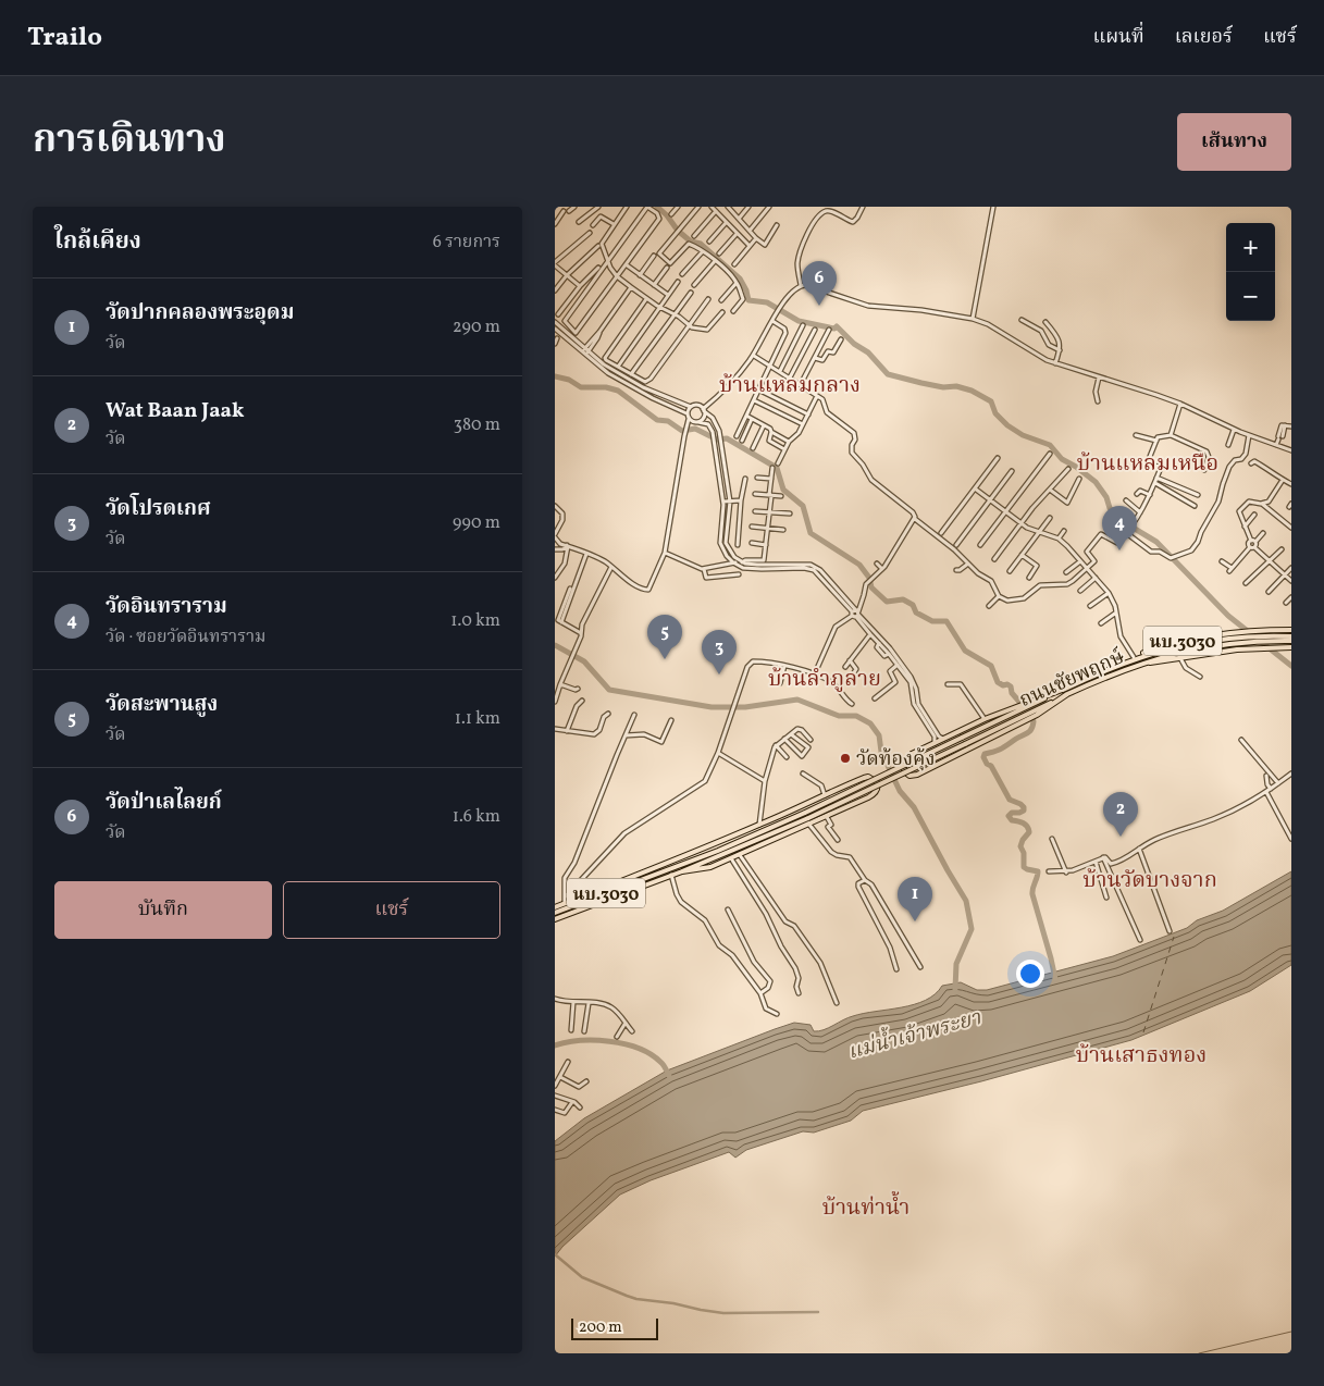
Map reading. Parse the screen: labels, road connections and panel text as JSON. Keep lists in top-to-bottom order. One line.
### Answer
{"streets":{"main road":["นบ.3030","ถนนชัยพฤกษ์"]},"districts":["บ้านแหลมกลาง","บ้านแหลมเหนือ","บ้านลำภูลาย","บ้านวัดบางจาก","บ้านเสาธงทอง","บ้านท่าน้ำ"],"water":["แม่น้ำเจ้าพระยา"],"places":["วัดท้องคุ้ง"],"scale_bar":"200 m","page":{"header":"Trailo","nav":["แผนที่","เลเยอร์","แชร์"],"title":"การเดินทาง","buttons":["เส้นทาง",["บันทึก","แชร์"]],"heading":["ใกล้เคียง","6 รายการ"],"map_buttons":["+","−"],"pins":["6","4","5","3","2","1"],"list":[{"mark":"1","name":"วัดปากคลองพระอุดม","note":"วัด","value":"290 m"},{"mark":"2","name":"Wat Baan Jaak","note":"วัด","value":"380 m"},{"mark":"3","name":"วัดโปรดเกศ","note":"วัด","value":"990 m"},{"mark":"4","name":"วัดอินทราราม","note":"วัด · ซอยวัดอินทราราม","value":"1.0 km"},{"mark":"5","name":"วัดสะพานสูง","note":"วัด","value":"1.1 km"},{"mark":"6","name":"วัดป่าเลไลยก์","note":"วัด","value":"1.6 km"}],"scale":"200 m"}}
